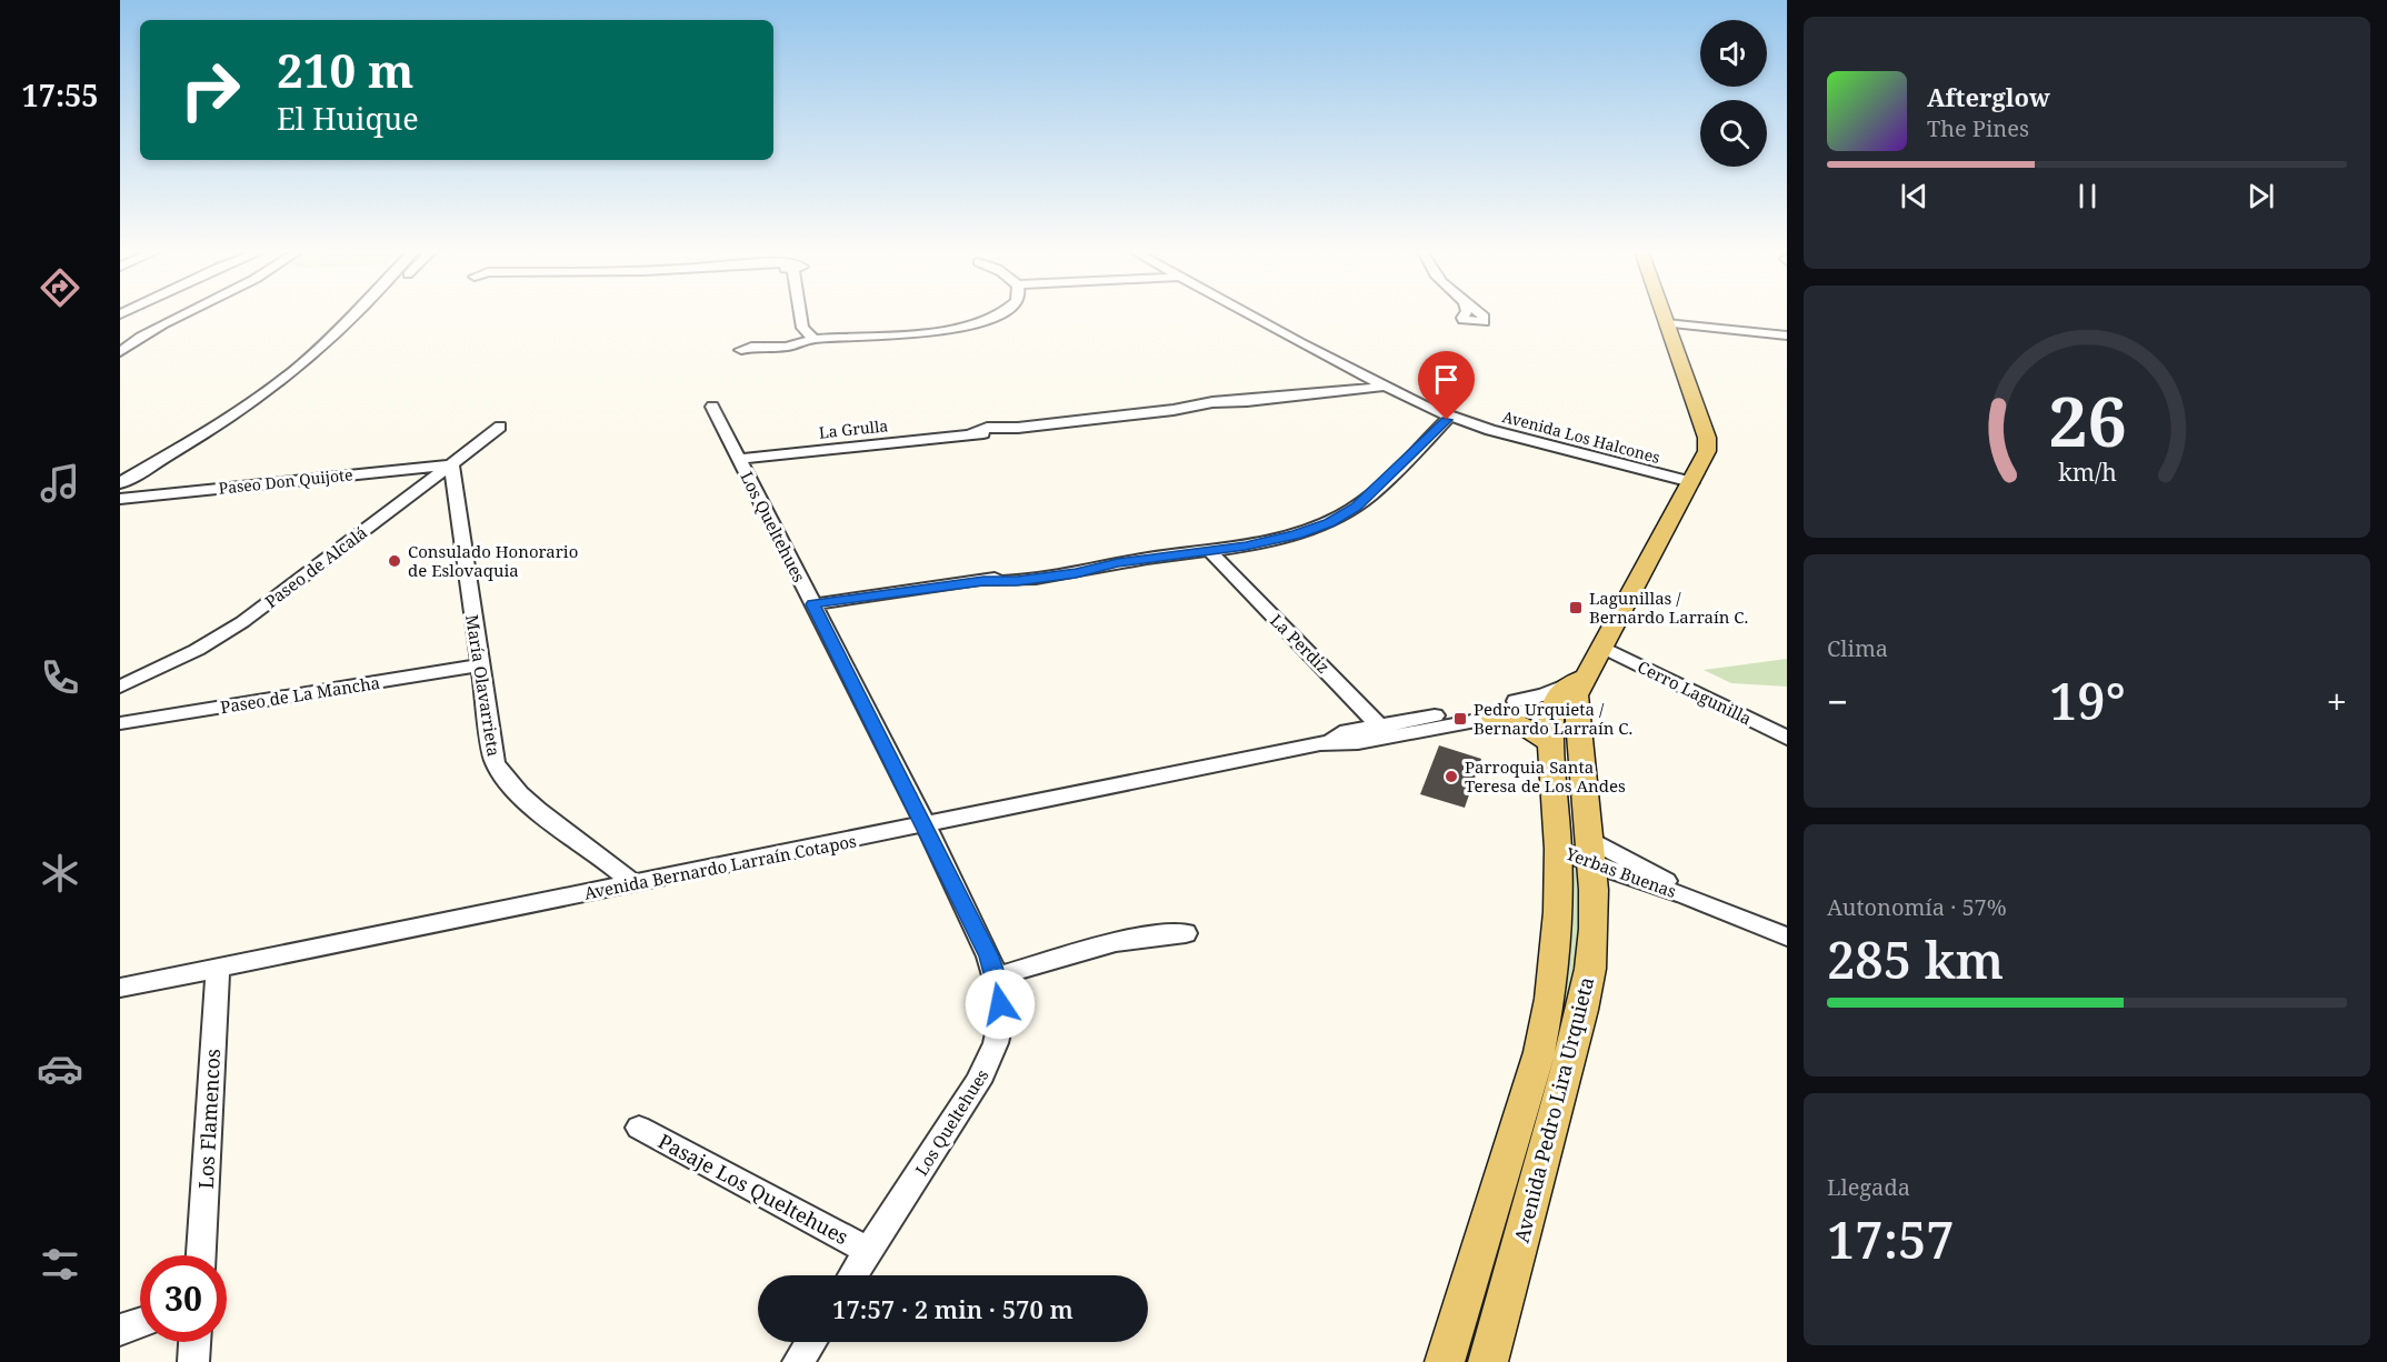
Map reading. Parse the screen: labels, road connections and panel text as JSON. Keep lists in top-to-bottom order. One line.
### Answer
{"streets":{"main road":["Avenida Pedro Lira Urquieta"],"street":["La Grulla","Avenida Los Halcones","Paseo Don Quijote","Los Queltehues","Paseo de Alcalá","La Perdiz","María Olavarrieta","Cerro Lagunilla","Paseo de La Mancha","Avenida Bernardo Larraín Cotapos","Yerbas Buenas","Los Flamencos","Pasaje Los Queltehues"]},"crossings":[["La Grulla","Avenida Los Halcones"],["La Grulla","Los Queltehues"],["Paseo Don Quijote","Paseo de Alcalá"],["Paseo Don Quijote","María Olavarrieta"],["Los Queltehues","Avenida Bernardo Larraín Cotapos"],["Los Queltehues","Pasaje Los Queltehues"],["Paseo de Alcalá","María Olavarrieta"],["La Perdiz","Avenida Bernardo Larraín Cotapos"],["María Olavarrieta","Paseo de La Mancha"],["María Olavarrieta","Avenida Bernardo Larraín Cotapos"],["Avenida Bernardo Larraín Cotapos","Avenida Pedro Lira Urquieta"],["Avenida Bernardo Larraín Cotapos","Los Flamencos"],["Yerbas Buenas","Avenida Pedro Lira Urquieta"]],"places":{"other":["Consulado Honorario de Eslovaquia","Parroquia Santa Teresa de Los Andes"],"transit":["Lagunillas / Bernardo Larraín C.","Pedro Urquieta / Bernardo Larraín C."]},"page":{"tabs":"17:55","turn":["210 m","El Huique"],"song":["Afterglow","The Pines"],"tile":["Clima",["Autonomía · 57%","285 km"],["Llegada","17:57"]],"heat":["−","19°","+"],"limit":"30","trip":"17:57 · 2 min · 570 m","gauge":["26","km/h"]}}
